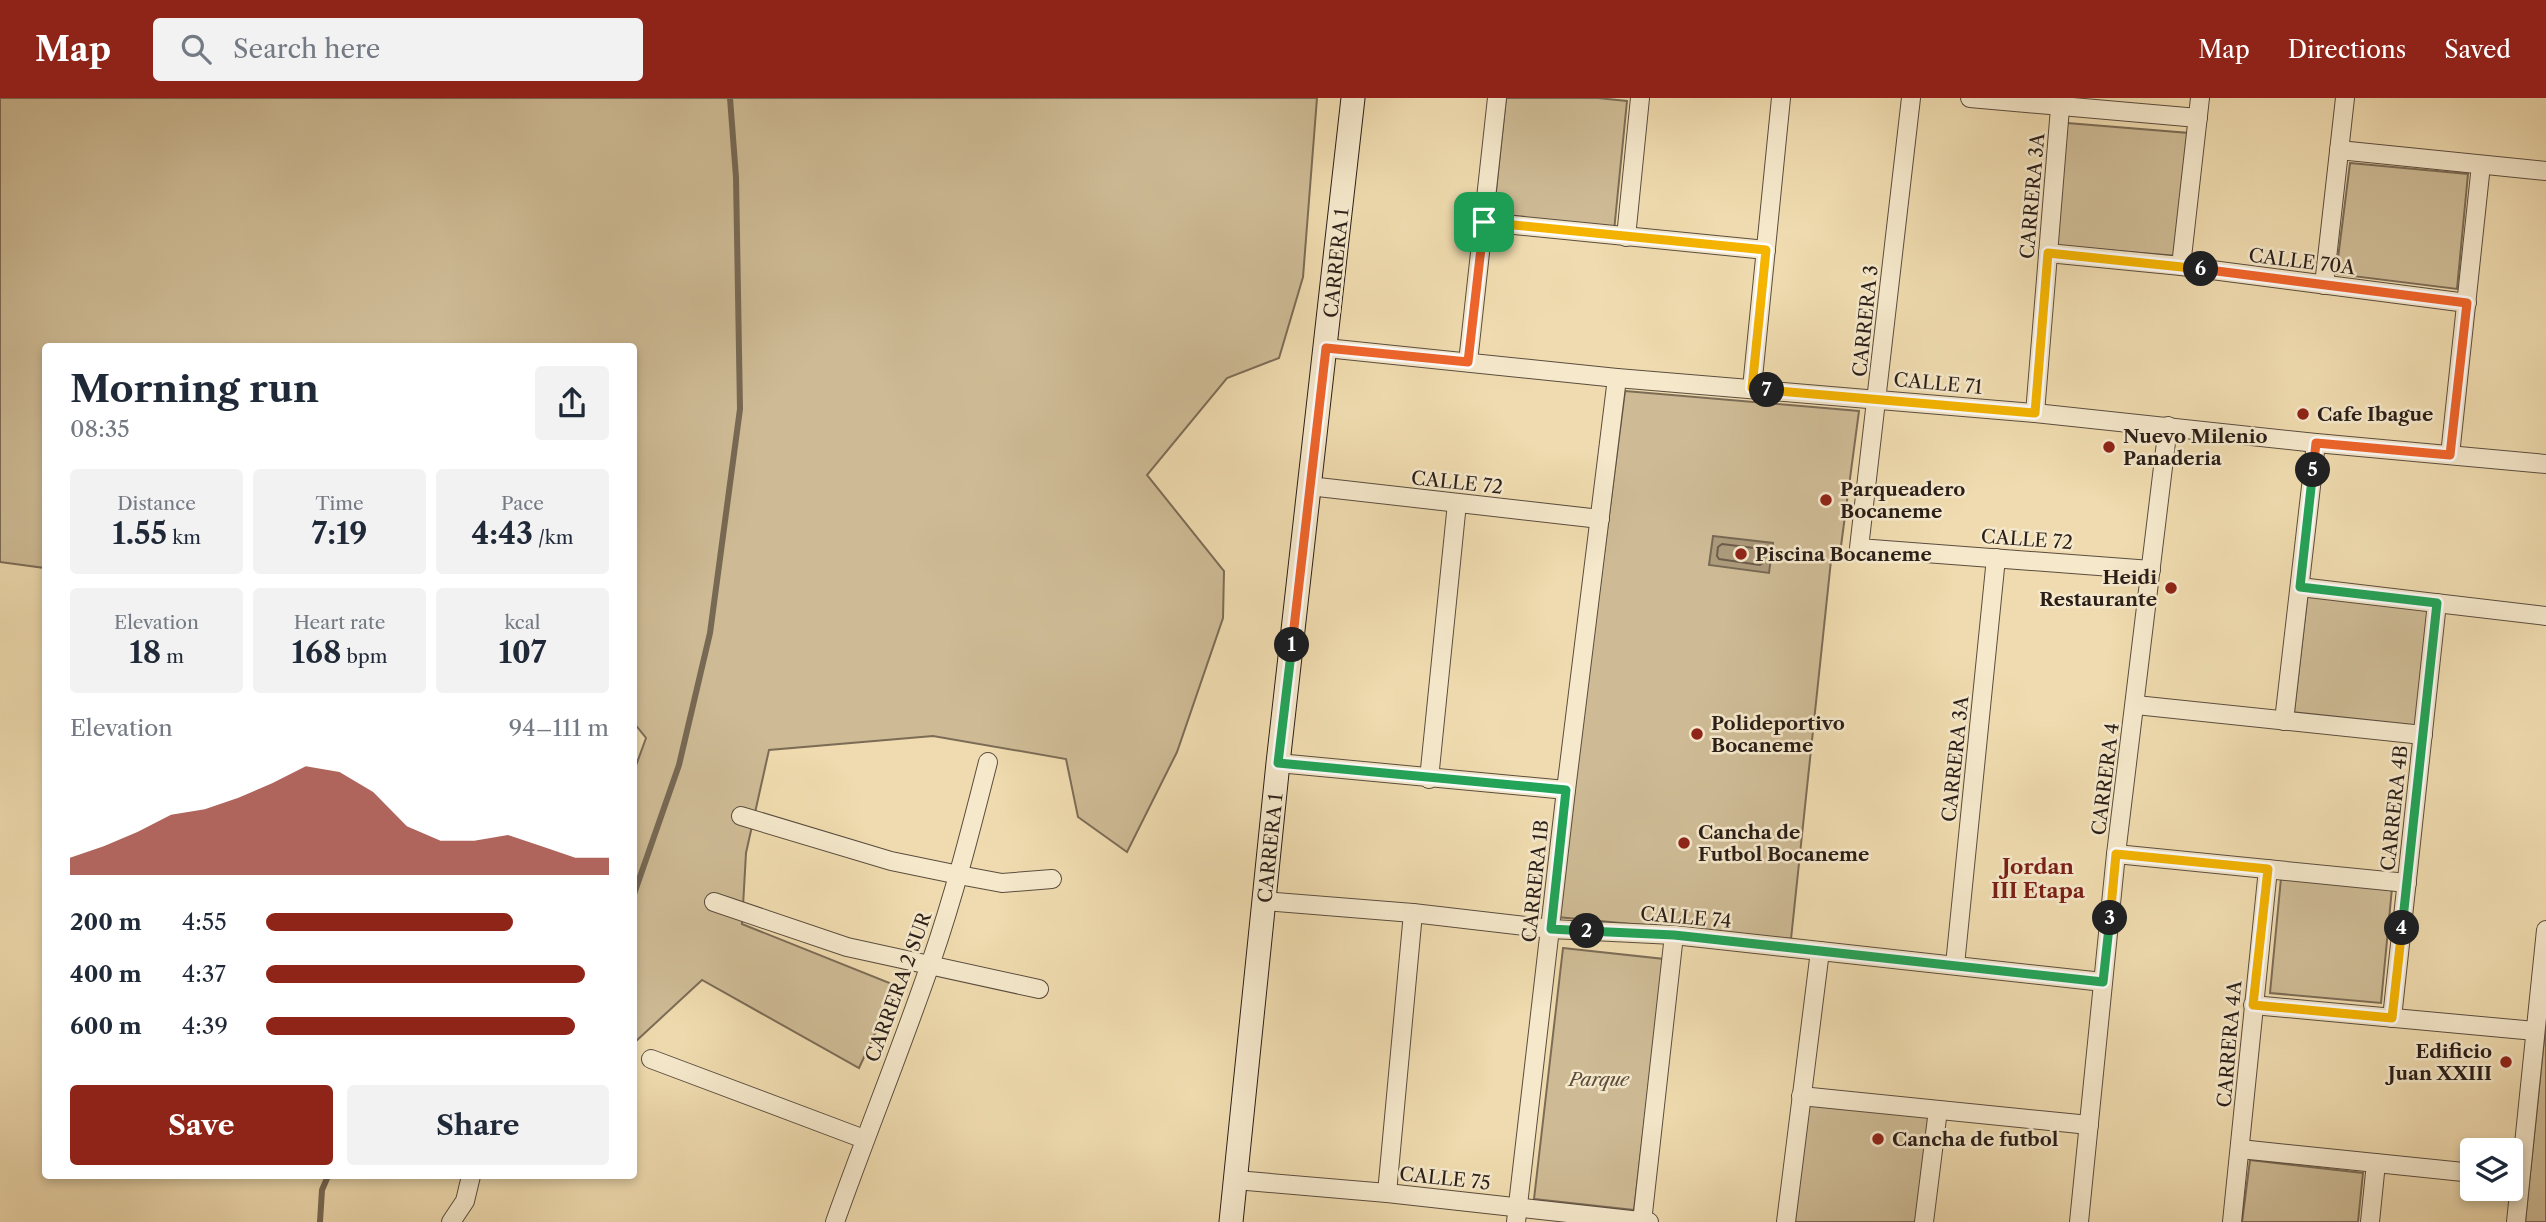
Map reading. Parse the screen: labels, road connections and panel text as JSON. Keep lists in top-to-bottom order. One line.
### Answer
{"streets":{"street":["CARRERA 3A","CALLE 70A","CARRERA 1","CARRERA 3","CALLE 71","CALLE 72","CARRERA 4","CARRERA 4B","CARRERA 1B","CALLE 74","CARRERA 2 SUR","CARRERA 4A","CALLE 75"]},"crossings":[["CARRERA 3A","CALLE 70A"],["CARRERA 3A","CALLE 71"],["CARRERA 3A","CALLE 72"],["CARRERA 3A","CALLE 74"],["CARRERA 1","CALLE 71"],["CARRERA 1","CALLE 72"],["CARRERA 1","CALLE 74"],["CARRERA 1","CALLE 75"],["CARRERA 3","CALLE 71"],["CARRERA 3","CALLE 72"],["CALLE 71","CARRERA 4"],["CALLE 71","CARRERA 1B"],["CALLE 72","CARRERA 4"],["CALLE 72","CARRERA 1B"],["CARRERA 4","CALLE 74"],["CARRERA 1B","CALLE 74"],["CARRERA 1B","CALLE 75"]],"districts":["Jordan III Etapa"],"parks":["Parque"],"places":["Cafe Ibague","Nuevo Milenio Panaderia","Parqueadero Bocaneme","Piscina Bocaneme","Heidi Restaurante","Polideportivo Bocaneme","Cancha de Futbol Bocaneme","Edificio Juan XXIII","Cancha de futbol"],"page":{"header":"Map","search":"Search here","nav":["Map","Directions","Saved"],"pins":["6","7","5","1","3","4","2"],"heading":["Morning run","08:35"],"stats":[["Distance","1.55 km"],["Time","7:19"],["Pace","4:43 /km"],["Elevation","18 m"],["Heart rate","168 bpm"],["kcal","107"]],"chart":["Elevation","94–111 m"],"list":[{"name":"200 m","note":"4:55"},{"name":"400 m","note":"4:37"},{"name":"600 m","note":"4:39"}],"buttons":["Save","Share"]}}
